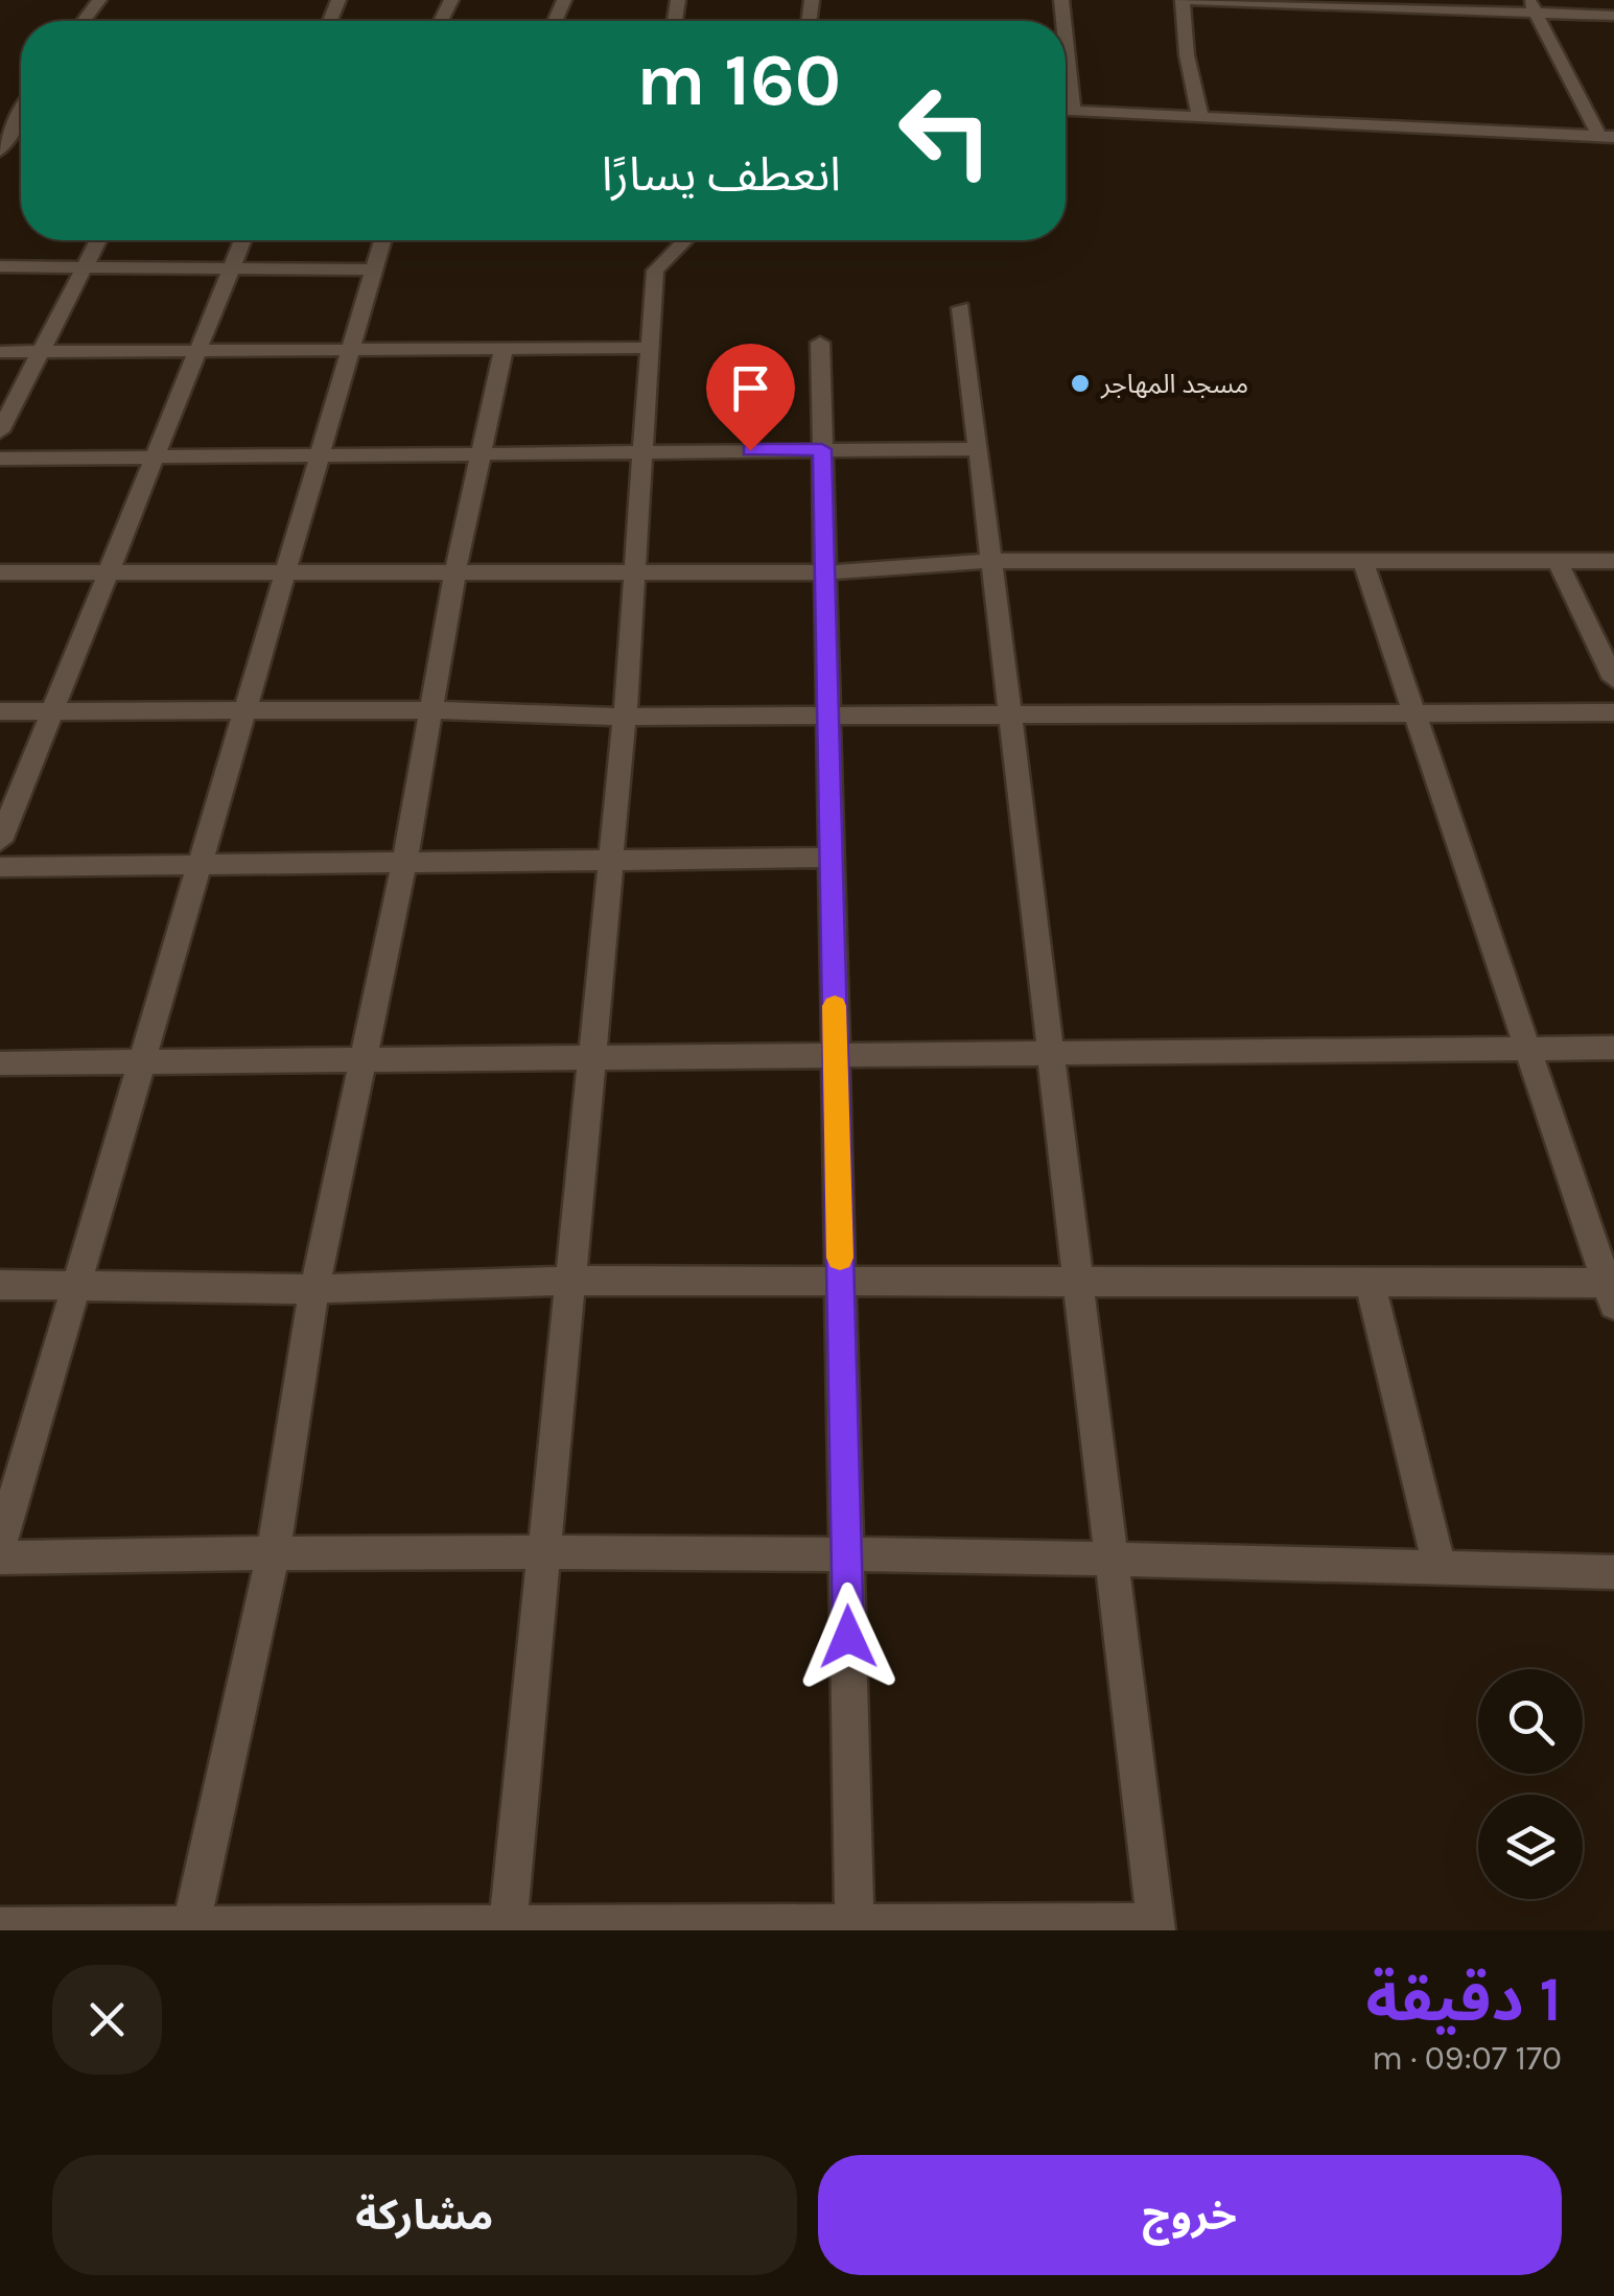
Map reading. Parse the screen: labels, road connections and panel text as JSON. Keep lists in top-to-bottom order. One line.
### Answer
{"places":["مسجد المهاجر"],"page":{"turn":["160 m","انعطف يسارًا"],"heading":["1 دقيقة","170 m · 09:07"],"buttons":["خروج","مشاركة"]}}
